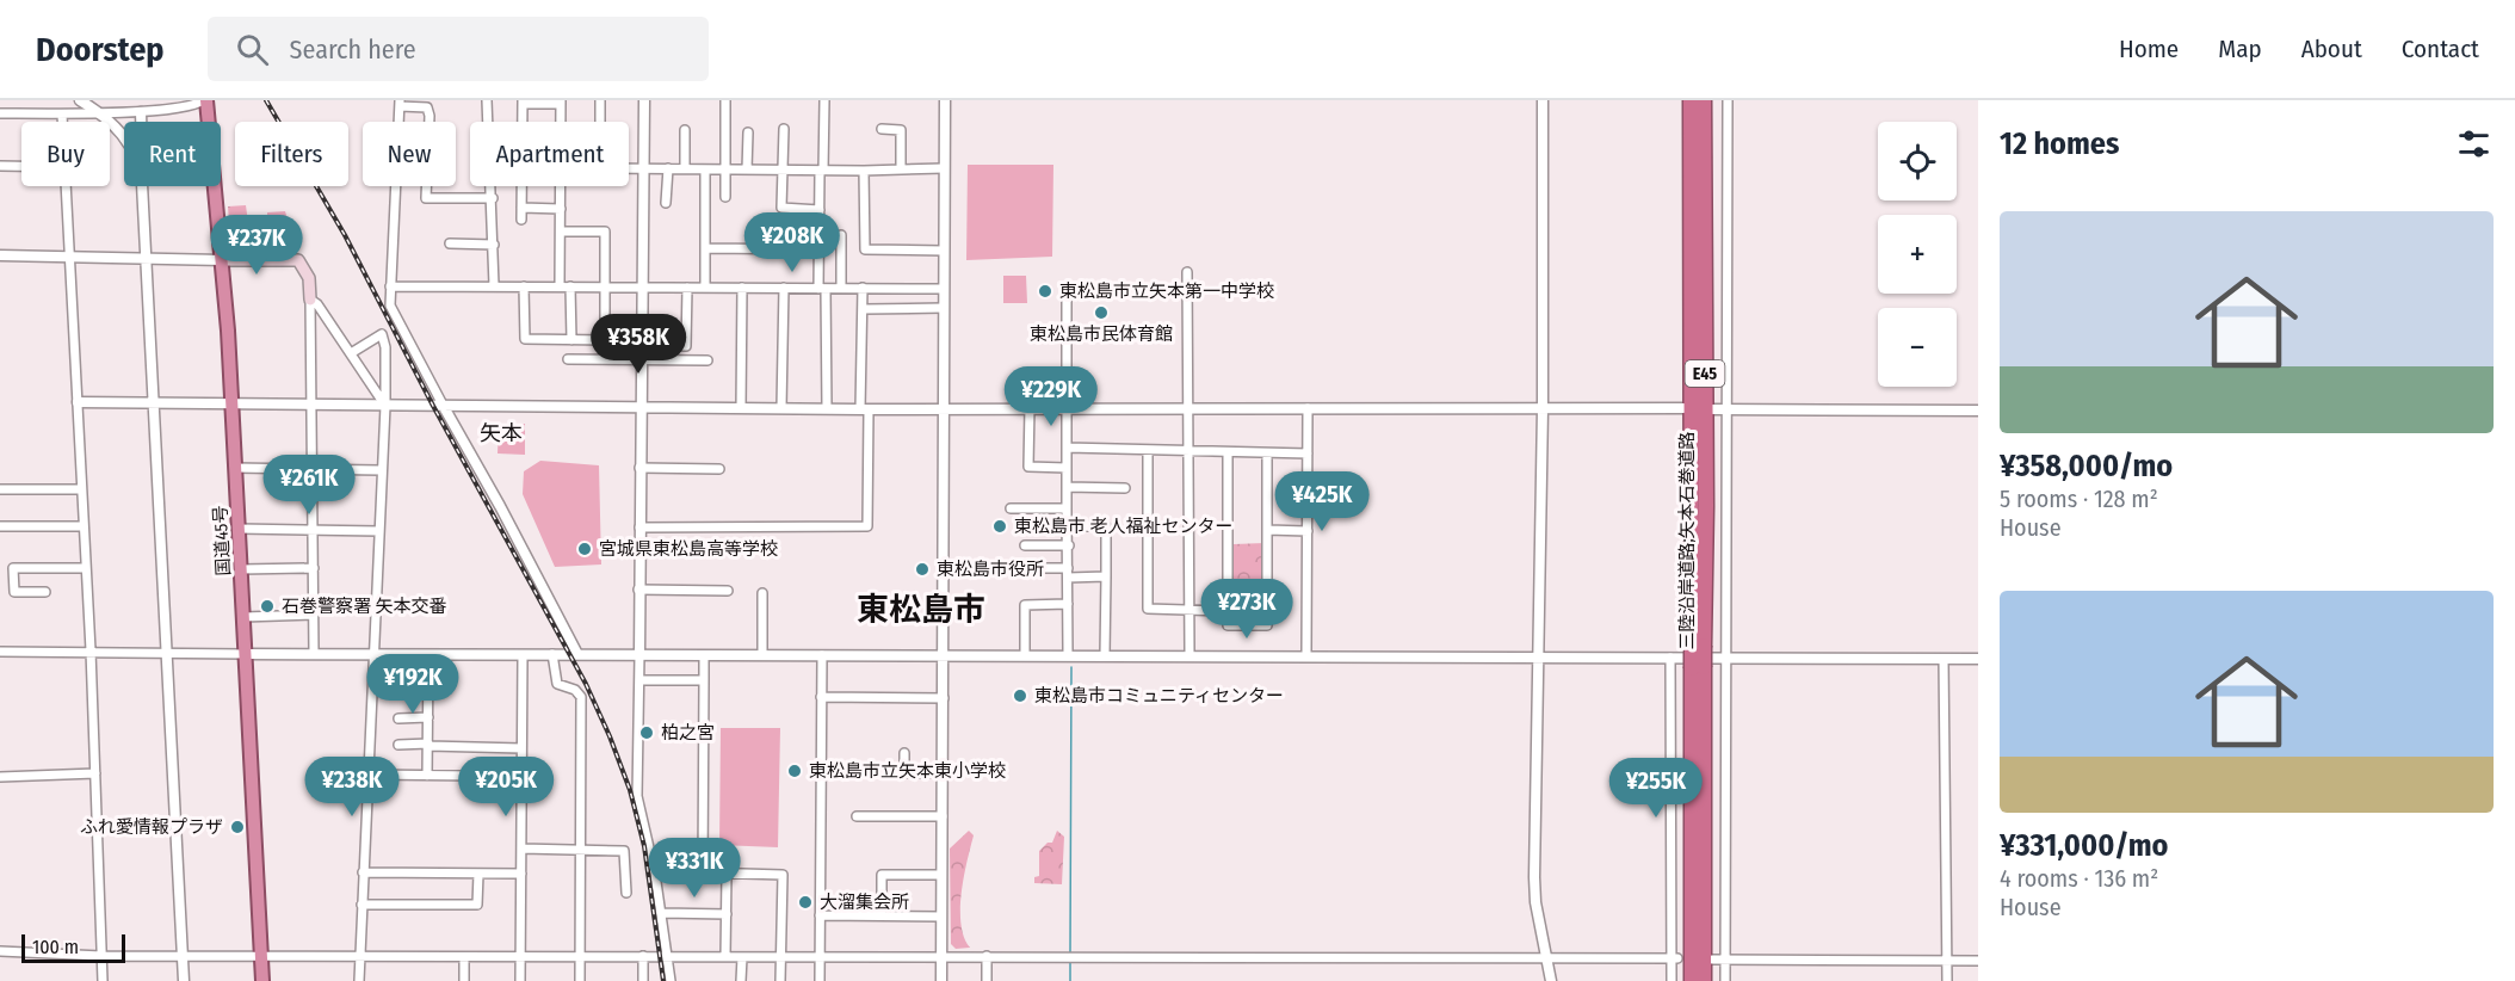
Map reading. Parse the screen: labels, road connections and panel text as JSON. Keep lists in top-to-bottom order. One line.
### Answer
{"streets":{"highway":["E45","国道45号","三陸沿岸道路;矢本石巻道路"]},"districts":["矢本","東松島市"],"places":["東松島市立矢本第一中学校","東松島市民体育館","東松島市 老人福祉センター","宮城県東松島高等学校","東松島市役所","石巻警察署 矢本交番","東松島市コミュニティセンター","柏之宮","東松島市立矢本東小学校","ふれ愛情報プラザ","大溜集会所"],"scale_bar":"100 m","page":{"header":"Doorstep","search":"Search here","nav":["Home","Map","About","Contact"],"heading":"12 homes","map_buttons":["+","−"],"chip":["Buy","Rent","Filters","New","Apartment"],"list":[{"name":"¥358,000/mo","note":"5 rooms · 128 m² · House"},{"name":"¥331,000/mo","note":"4 rooms · 136 m² · House"}],"price":["¥208K","¥237K","¥358K","¥229K","¥261K","¥425K","¥273K","¥192K","¥238K","¥205K","¥255K","¥331K"],"scale":"100 m"}}
